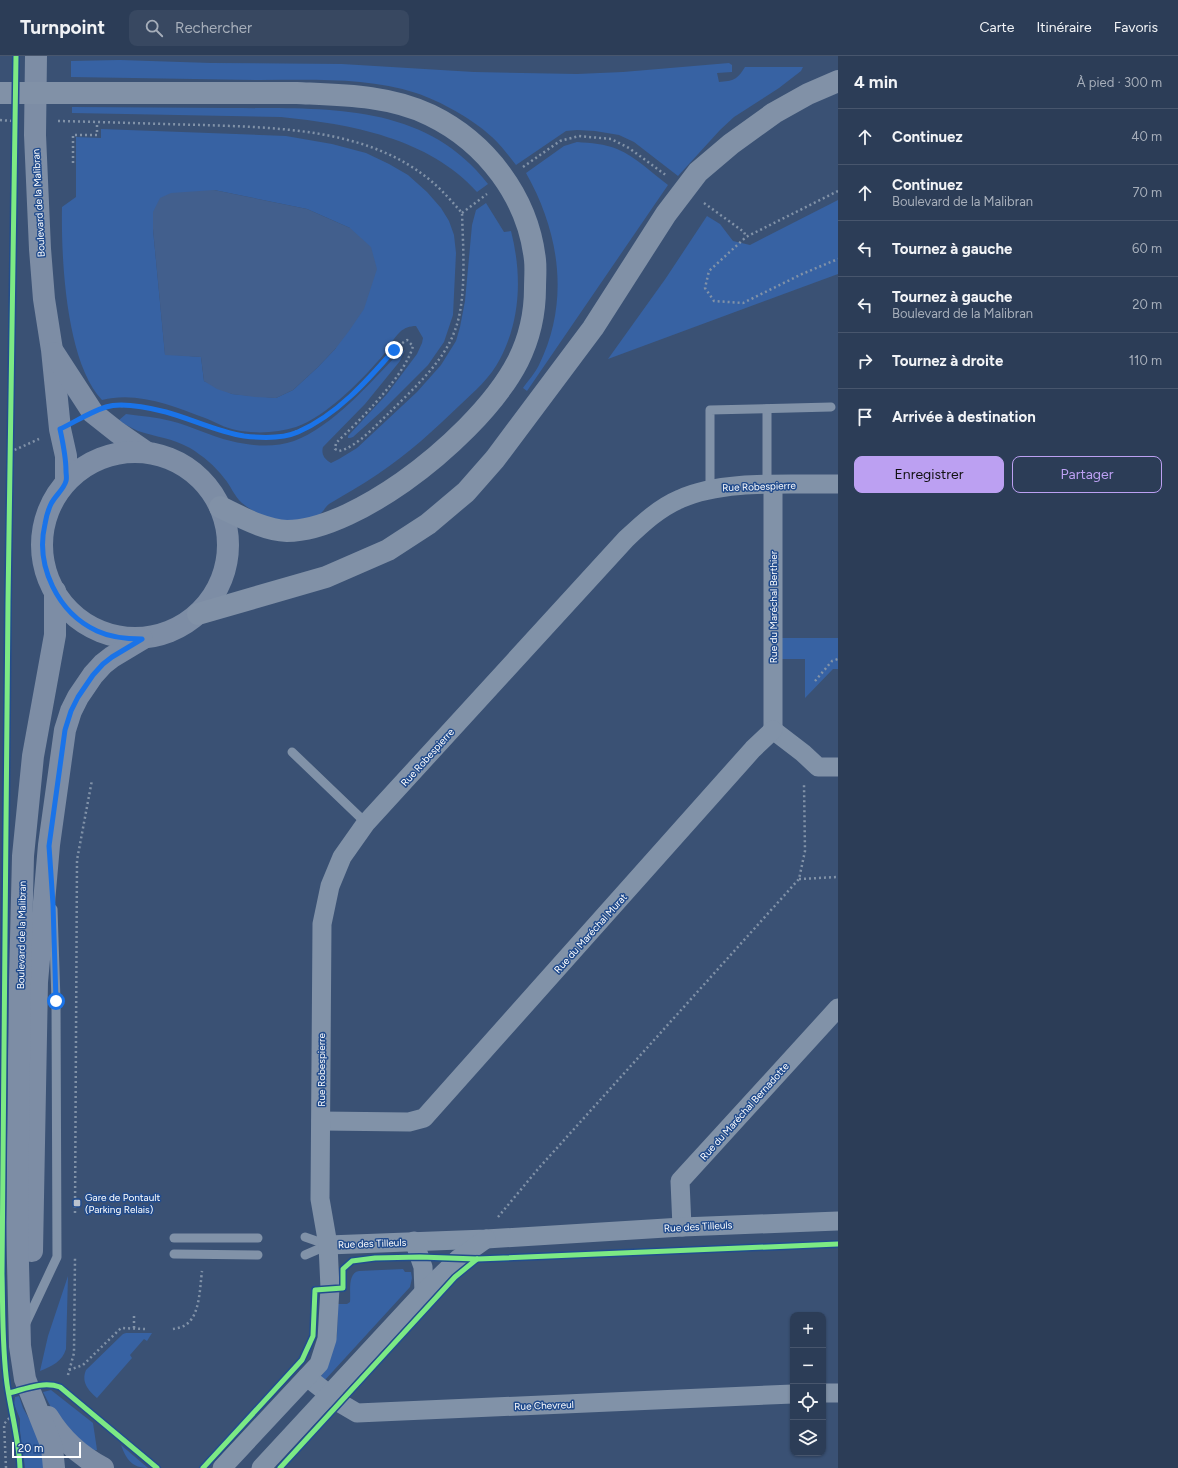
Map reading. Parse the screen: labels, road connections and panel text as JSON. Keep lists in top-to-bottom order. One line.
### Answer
{"streets":{"main road":["Boulevard de la Malibran"],"street":["Rue Robespierre","Rue du Maréchal Berthier","Rue du Maréchal Murat","Rue du Maréchal Bernadotte","Rue des Tilleuls","Rue Chevreul"]},"crossings":[["Rue Robespierre","Rue du Maréchal Berthier"],["Rue Robespierre","Rue du Maréchal Murat"],["Rue Robespierre","Rue des Tilleuls"],["Rue du Maréchal Berthier","Rue du Maréchal Murat"],["Rue du Maréchal Bernadotte","Rue des Tilleuls"],["Rue des Tilleuls","Rue Chevreul"]],"places":{"transit":["Gare de Pontault (Parking Relais)"]},"scale_bar":"20 m","page":{"header":"Turnpoint","search":"Rechercher","nav":["Carte","Itinéraire","Favoris"],"heading":["4 min","À pied · 300 m"],"list":[["Continuez","40 m"],["Continuez","Boulevard de la Malibran","70 m"],["Tournez à gauche","60 m"],["Tournez à gauche","Boulevard de la Malibran","20 m"],["Tournez à droite","110 m"],"Arrivée à destination"],"buttons":["Enregistrer","Partager"],"map_buttons":["+","−"],"scale":"20 m"}}
